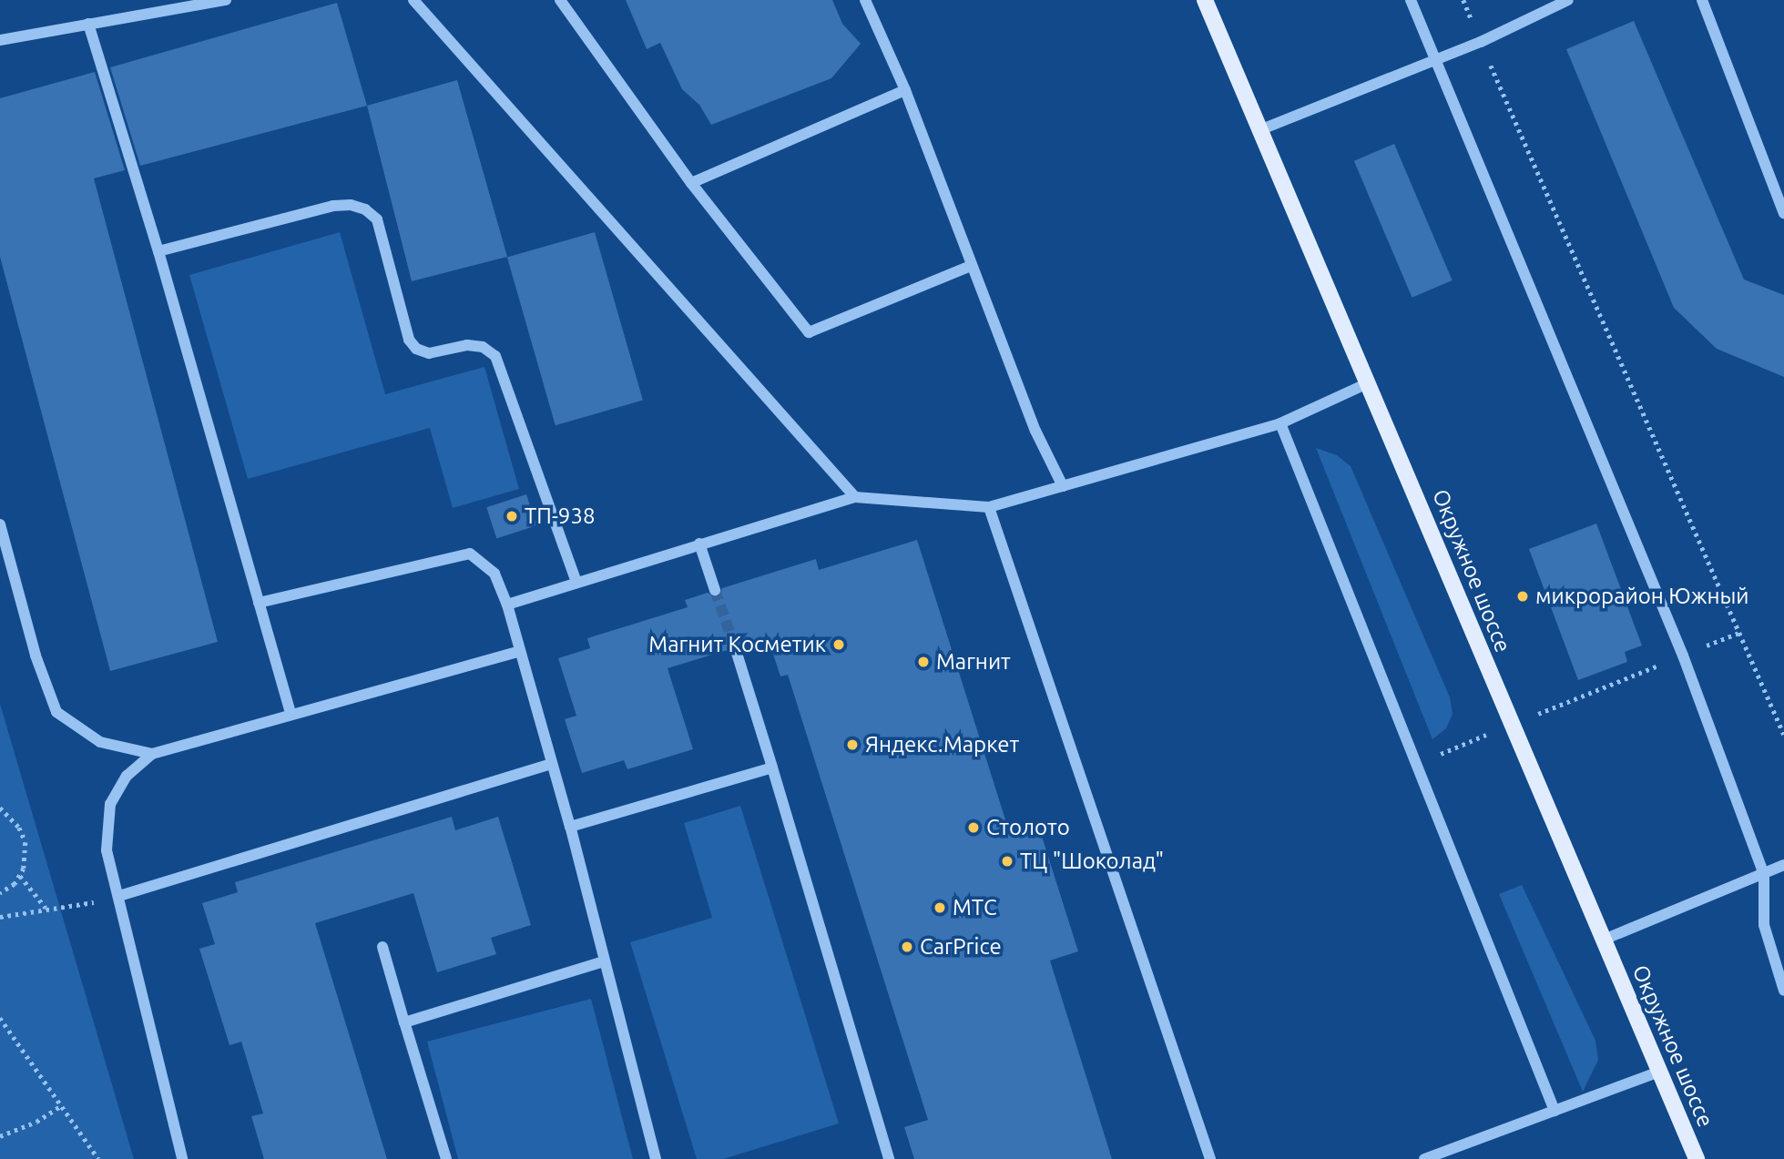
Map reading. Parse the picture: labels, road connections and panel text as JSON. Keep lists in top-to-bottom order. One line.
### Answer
{"streets":{"main road":["Окружное шоссе"]},"places":["ТП-938","микрорайон Южный","Магнит Косметик","Магнит","Яндекс.Маркет","Столото","ТЦ \"Шоколад\"","МТС","CarPrice"]}
